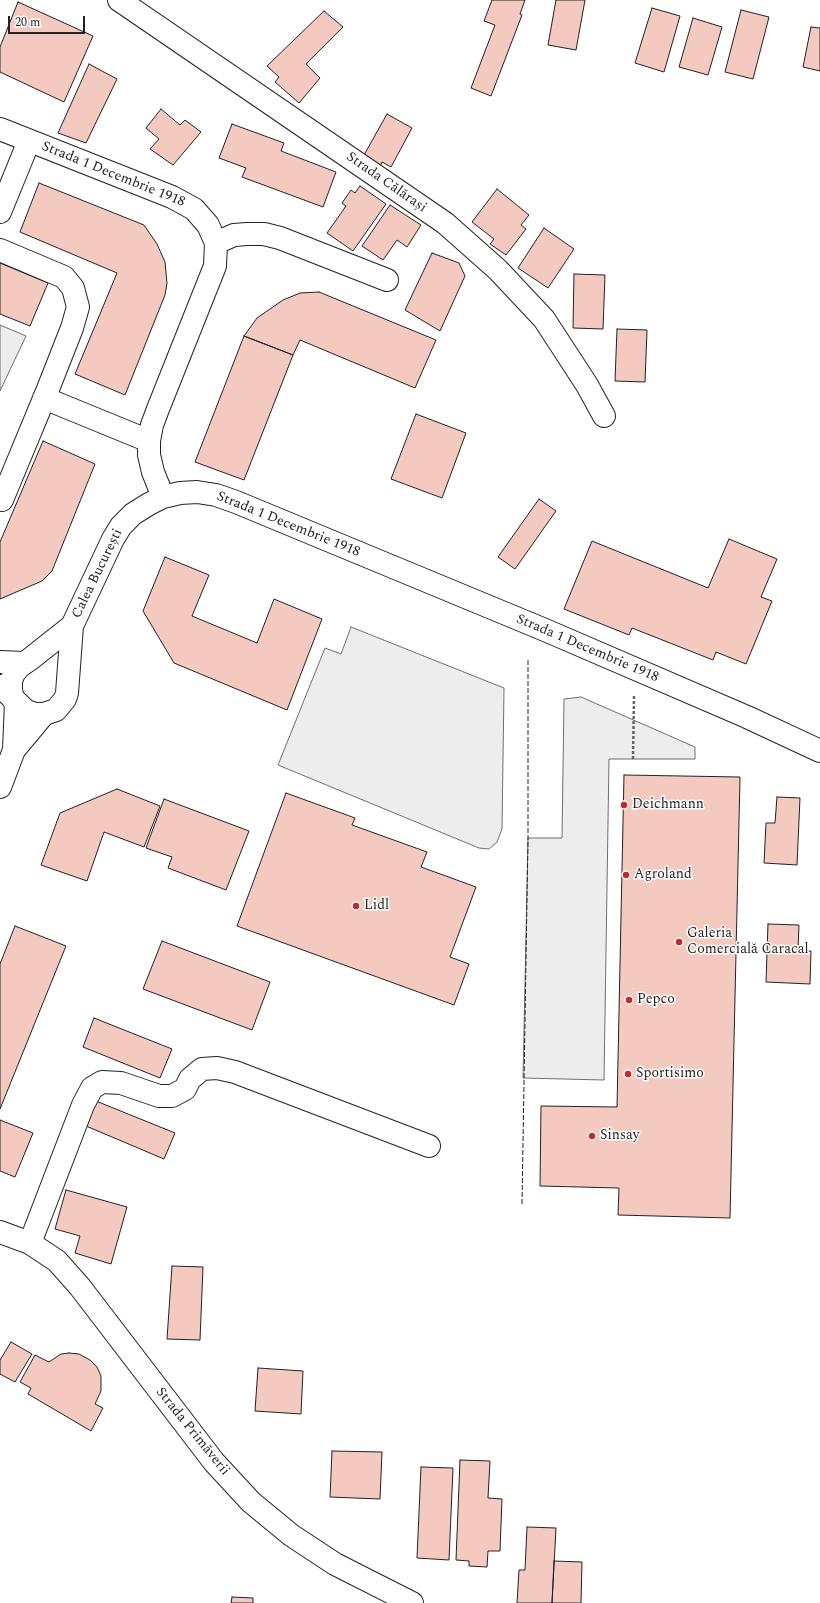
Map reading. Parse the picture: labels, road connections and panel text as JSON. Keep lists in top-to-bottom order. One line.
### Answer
{"streets":{"main road":["Strada 1 Decembrie 1918","Strada Călărași","Calea București","Strada Primăverii"]},"crossings":[["Strada 1 Decembrie 1918","Calea București"]],"places":["Deichmann","Agroland","Lidl","Galeria Comercială Caracal","Pepco","Sportisimo","Sinsay"],"scale_bar":"20 m"}
